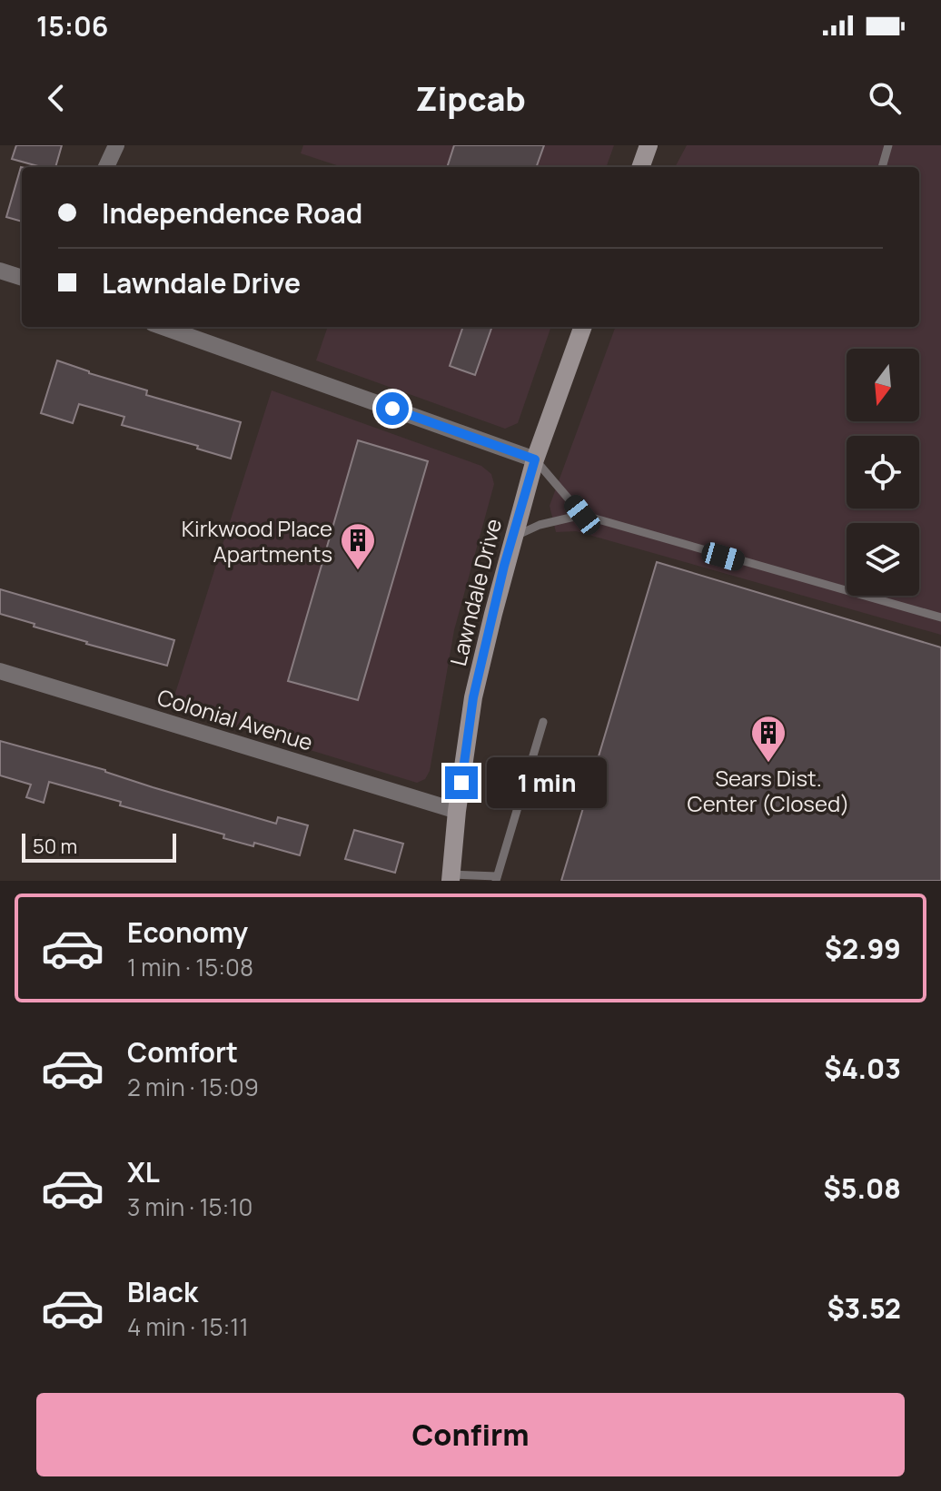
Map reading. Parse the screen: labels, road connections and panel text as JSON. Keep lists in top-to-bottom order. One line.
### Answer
{"streets":{"main road":["Lawndale Drive"],"street":["Colonial Avenue"]},"crossings":[["Lawndale Drive","Colonial Avenue"]],"places":{"building":["Kirkwood Place Apartments","Sears Dist. Center (Closed)"]},"scale_bar":"50 m","north":"bottom","page":{"status":"15:06","header":"Zipcab","banner":["Independence Road","Lawndale Drive"],"bubble":"1 min","scale":"50 m","list":[{"name":"Economy","note":"1 min · 15:08","value":"$2.99"},{"name":"Comfort","note":"2 min · 15:09","value":"$4.03"},{"name":"XL","note":"3 min · 15:10","value":"$5.08"},{"name":"Black","note":"4 min · 15:11","value":"$3.52"}],"buttons":"Confirm"}}
